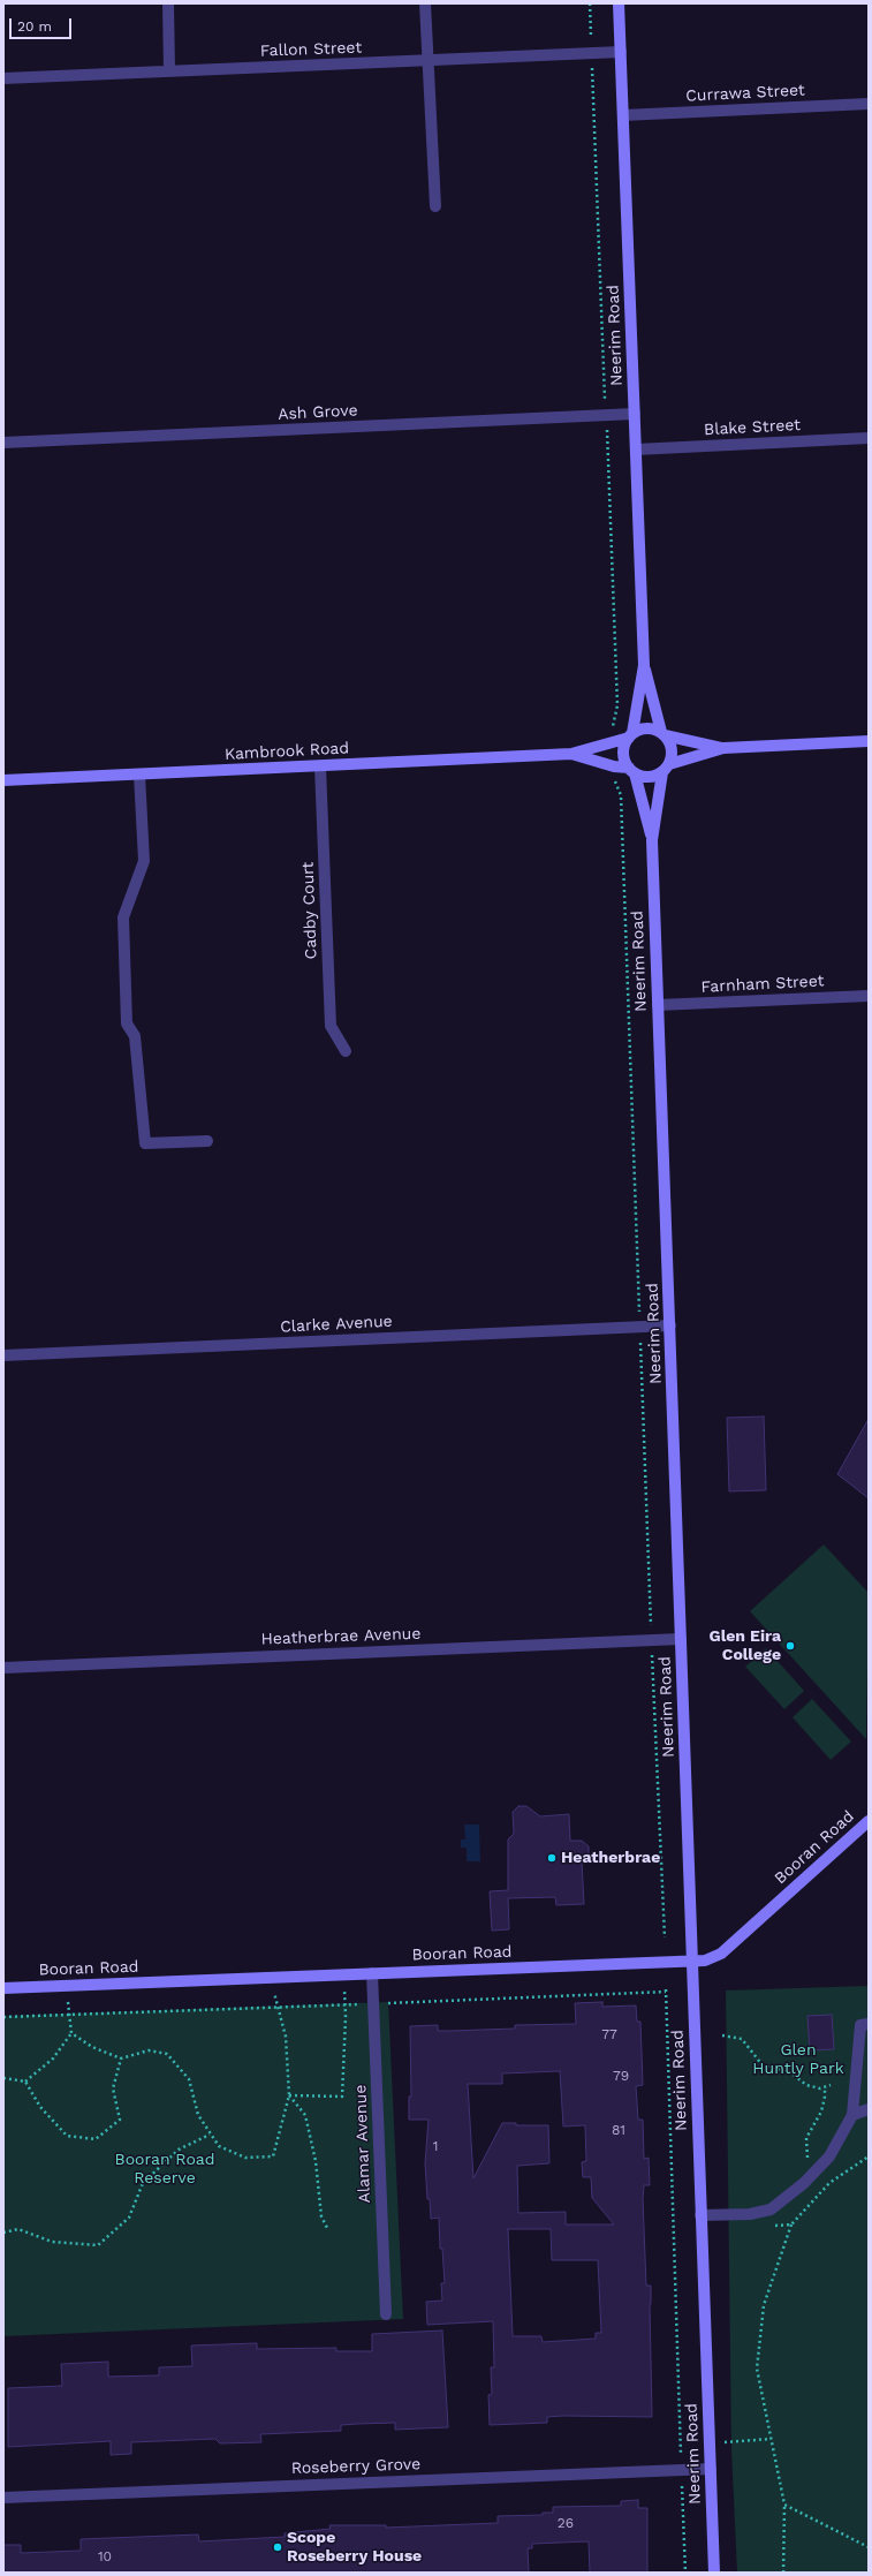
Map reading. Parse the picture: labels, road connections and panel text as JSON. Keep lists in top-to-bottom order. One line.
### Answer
{"streets":{"street":["Fallon Street","Currawa Street","Neerim Road","Ash Grove","Blake Street","Kambrook Road","Cadby Court","Farnham Street","Clarke Avenue","Heatherbrae Avenue","Booran Road","Alamar Avenue","Roseberry Grove"]},"crossings":[["Fallon Street","Neerim Road"],["Currawa Street","Neerim Road"],["Neerim Road","Ash Grove"],["Neerim Road","Blake Street"],["Neerim Road","Kambrook Road"],["Neerim Road","Farnham Street"],["Neerim Road","Clarke Avenue"],["Neerim Road","Heatherbrae Avenue"],["Neerim Road","Booran Road"],["Neerim Road","Roseberry Grove"],["Kambrook Road","Cadby Court"],["Booran Road","Alamar Avenue"]],"parks":["Glen Huntly Park","Booran Road Reserve"],"places":["Glen Eira College","Heatherbrae","Scope Roseberry House"],"house_numbers":["77","79","81","1","26","10"],"scale_bar":"20 m"}
